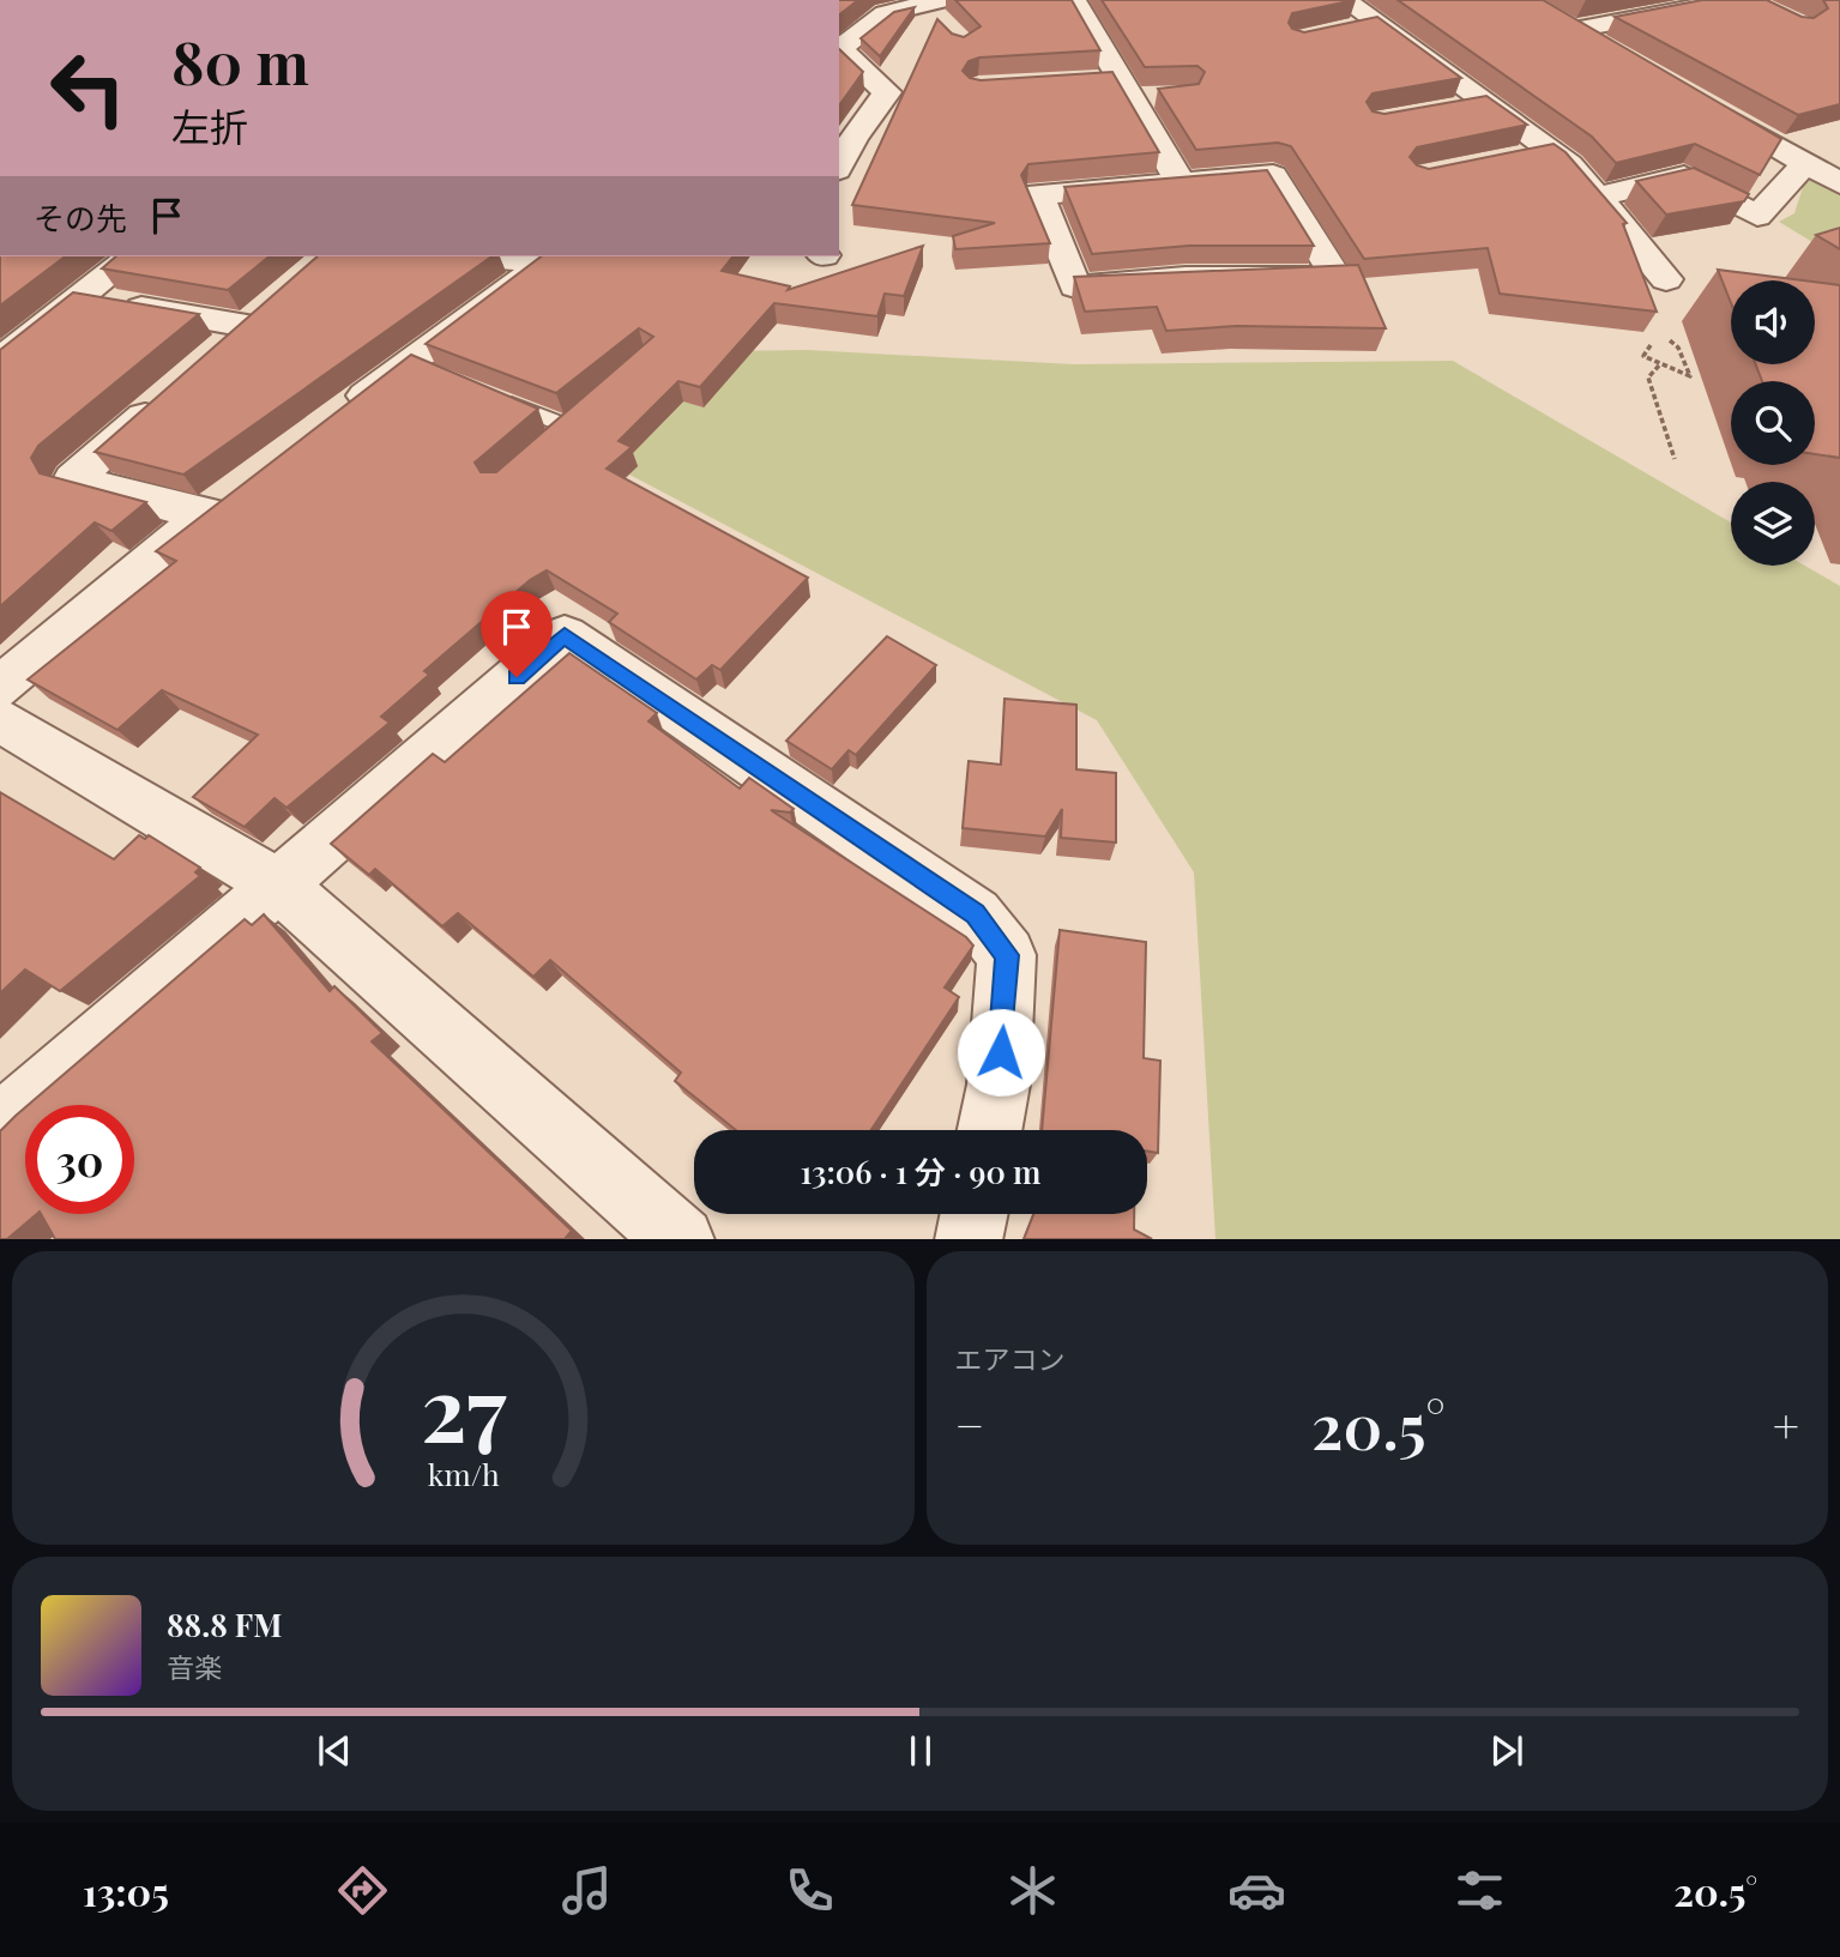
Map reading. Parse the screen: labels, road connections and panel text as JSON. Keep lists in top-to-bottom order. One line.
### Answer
{"page":{"turn":["80 m","左折"],"then":"その先","limit":"30","trip":"13:06 · 1 分 · 90 m","tile":"エアコン","heat":["−","20.5°","+"],"song":["88.8 FM","音楽"],"tabs":["13:05","20.5°"],"gauge":["27","km/h"]}}
